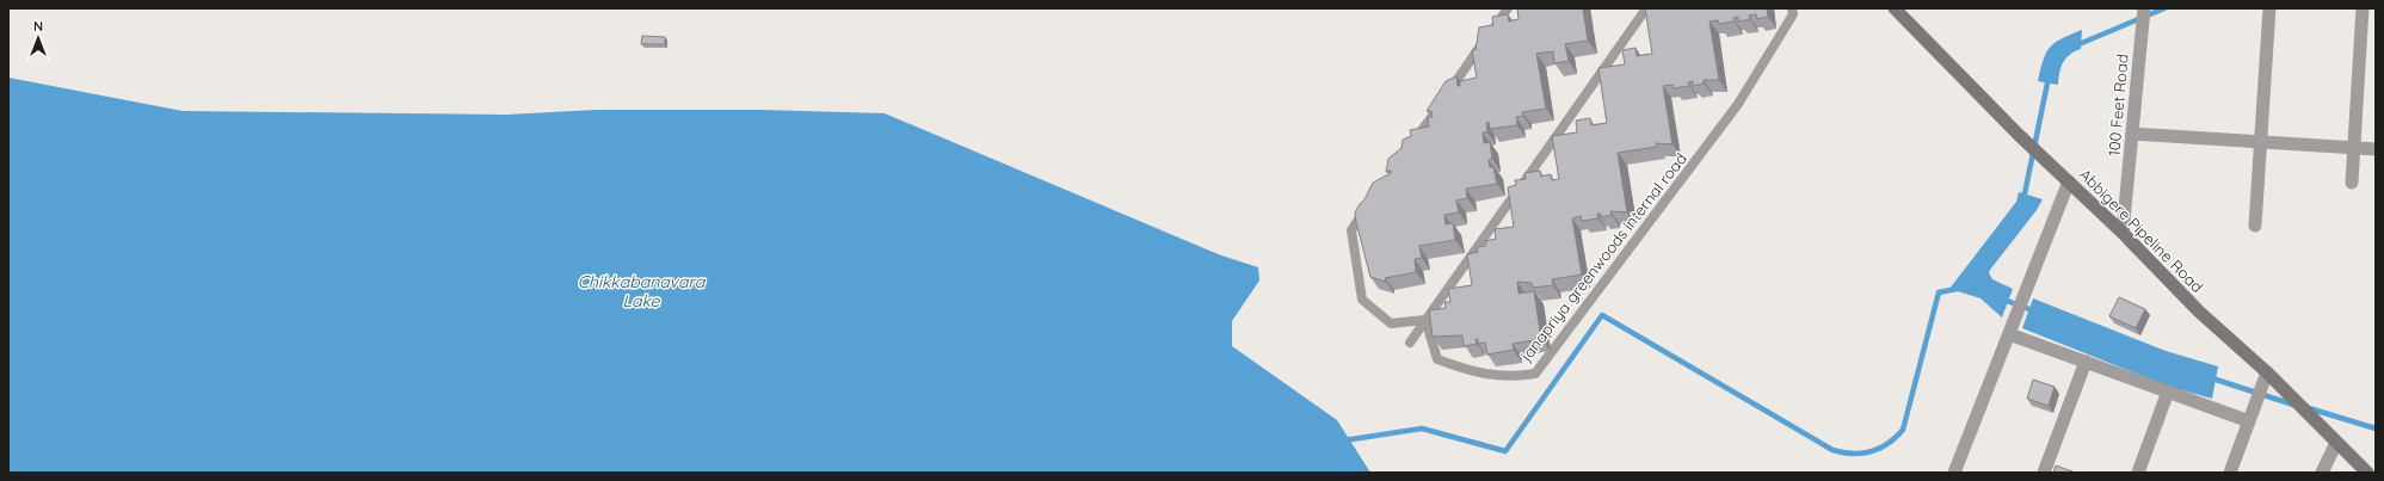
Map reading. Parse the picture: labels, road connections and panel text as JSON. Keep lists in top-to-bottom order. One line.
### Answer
{"streets":{"main road":["Abbigere Pipeline Road"],"street":["100 Feet Road"],"lane":["janapriya greenwoods internal road"]},"crossings":[["100 Feet Road","Abbigere Pipeline Road"]],"water":["Chikkabanavara Lake"],"north":"top"}
